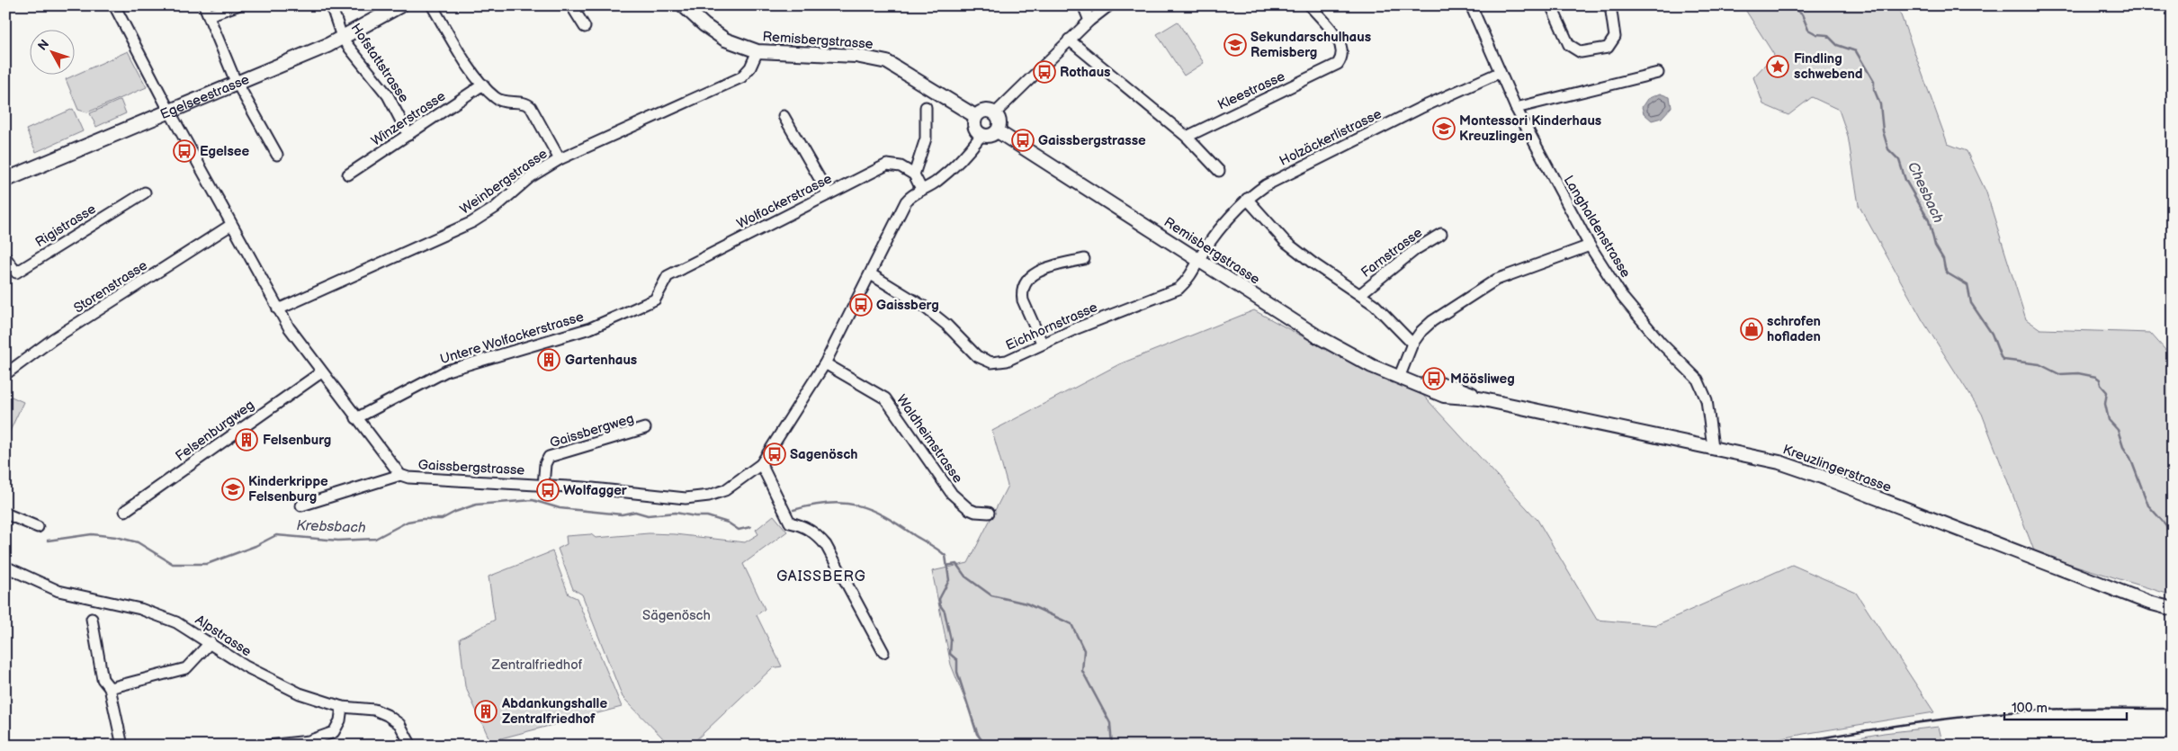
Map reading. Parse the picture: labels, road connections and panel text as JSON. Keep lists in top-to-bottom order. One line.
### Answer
{"streets":{"main road":["Egelseestrasse"],"street":["Remisbergstrasse","Hofstattstrasse","Kleestrasse","Winzerstrasse","Holzäckerlistrasse","Weinbergstrasse","Wolfackerstrasse","Rigistrasse","Langhaldenstrasse","Farnstrasse","Storenstrasse","Eichhornstrasse","Untere Wolfackerstrasse","Felsenburgweg","Gaissbergweg","Waldheimstrasse","Gaissbergstrasse","Kreuzlingerstrasse","Alpstrasse"]},"crossings":[["Remisbergstrasse","Holzäckerlistrasse"],["Remisbergstrasse","Weinbergstrasse"],["Remisbergstrasse","Eichhornstrasse"],["Remisbergstrasse","Gaissbergstrasse"],["Remisbergstrasse","Kreuzlingerstrasse"],["Hofstattstrasse","Egelseestrasse"],["Hofstattstrasse","Winzerstrasse"],["Egelseestrasse","Gaissbergstrasse"],["Holzäckerlistrasse","Langhaldenstrasse"],["Holzäckerlistrasse","Eichhornstrasse"],["Weinbergstrasse","Gaissbergstrasse"],["Wolfackerstrasse","Untere Wolfackerstrasse"],["Langhaldenstrasse","Kreuzlingerstrasse"],["Storenstrasse","Gaissbergstrasse"],["Eichhornstrasse","Gaissbergstrasse"],["Untere Wolfackerstrasse","Gaissbergstrasse"],["Felsenburgweg","Gaissbergstrasse"],["Gaissbergweg","Gaissbergstrasse"],["Waldheimstrasse","Gaissbergstrasse"]],"districts":["GAISSBERG"],"water":["Chesbach","Krebsbach"],"parks":["Sägenösch","Zentralfriedhof"],"places":{"school or university":["Sekundarschulhaus Remisberg","Montessori Kinderhaus Kreuzlingen","Kinderkrippe Felsenburg"],"place":["Findling schwebend"],"bus stop":["Rothaus","Gaissbergstrasse","Egelsee","Gaissberg","Möösliweg","Sagenösch","Wolfagger"],"shop":["schrofen hofladen"],"building":["Gartenhaus","Felsenburg","Abdankungshalle Zentralfriedhof"]},"scale_bar":"100 m","north":"top left"}
